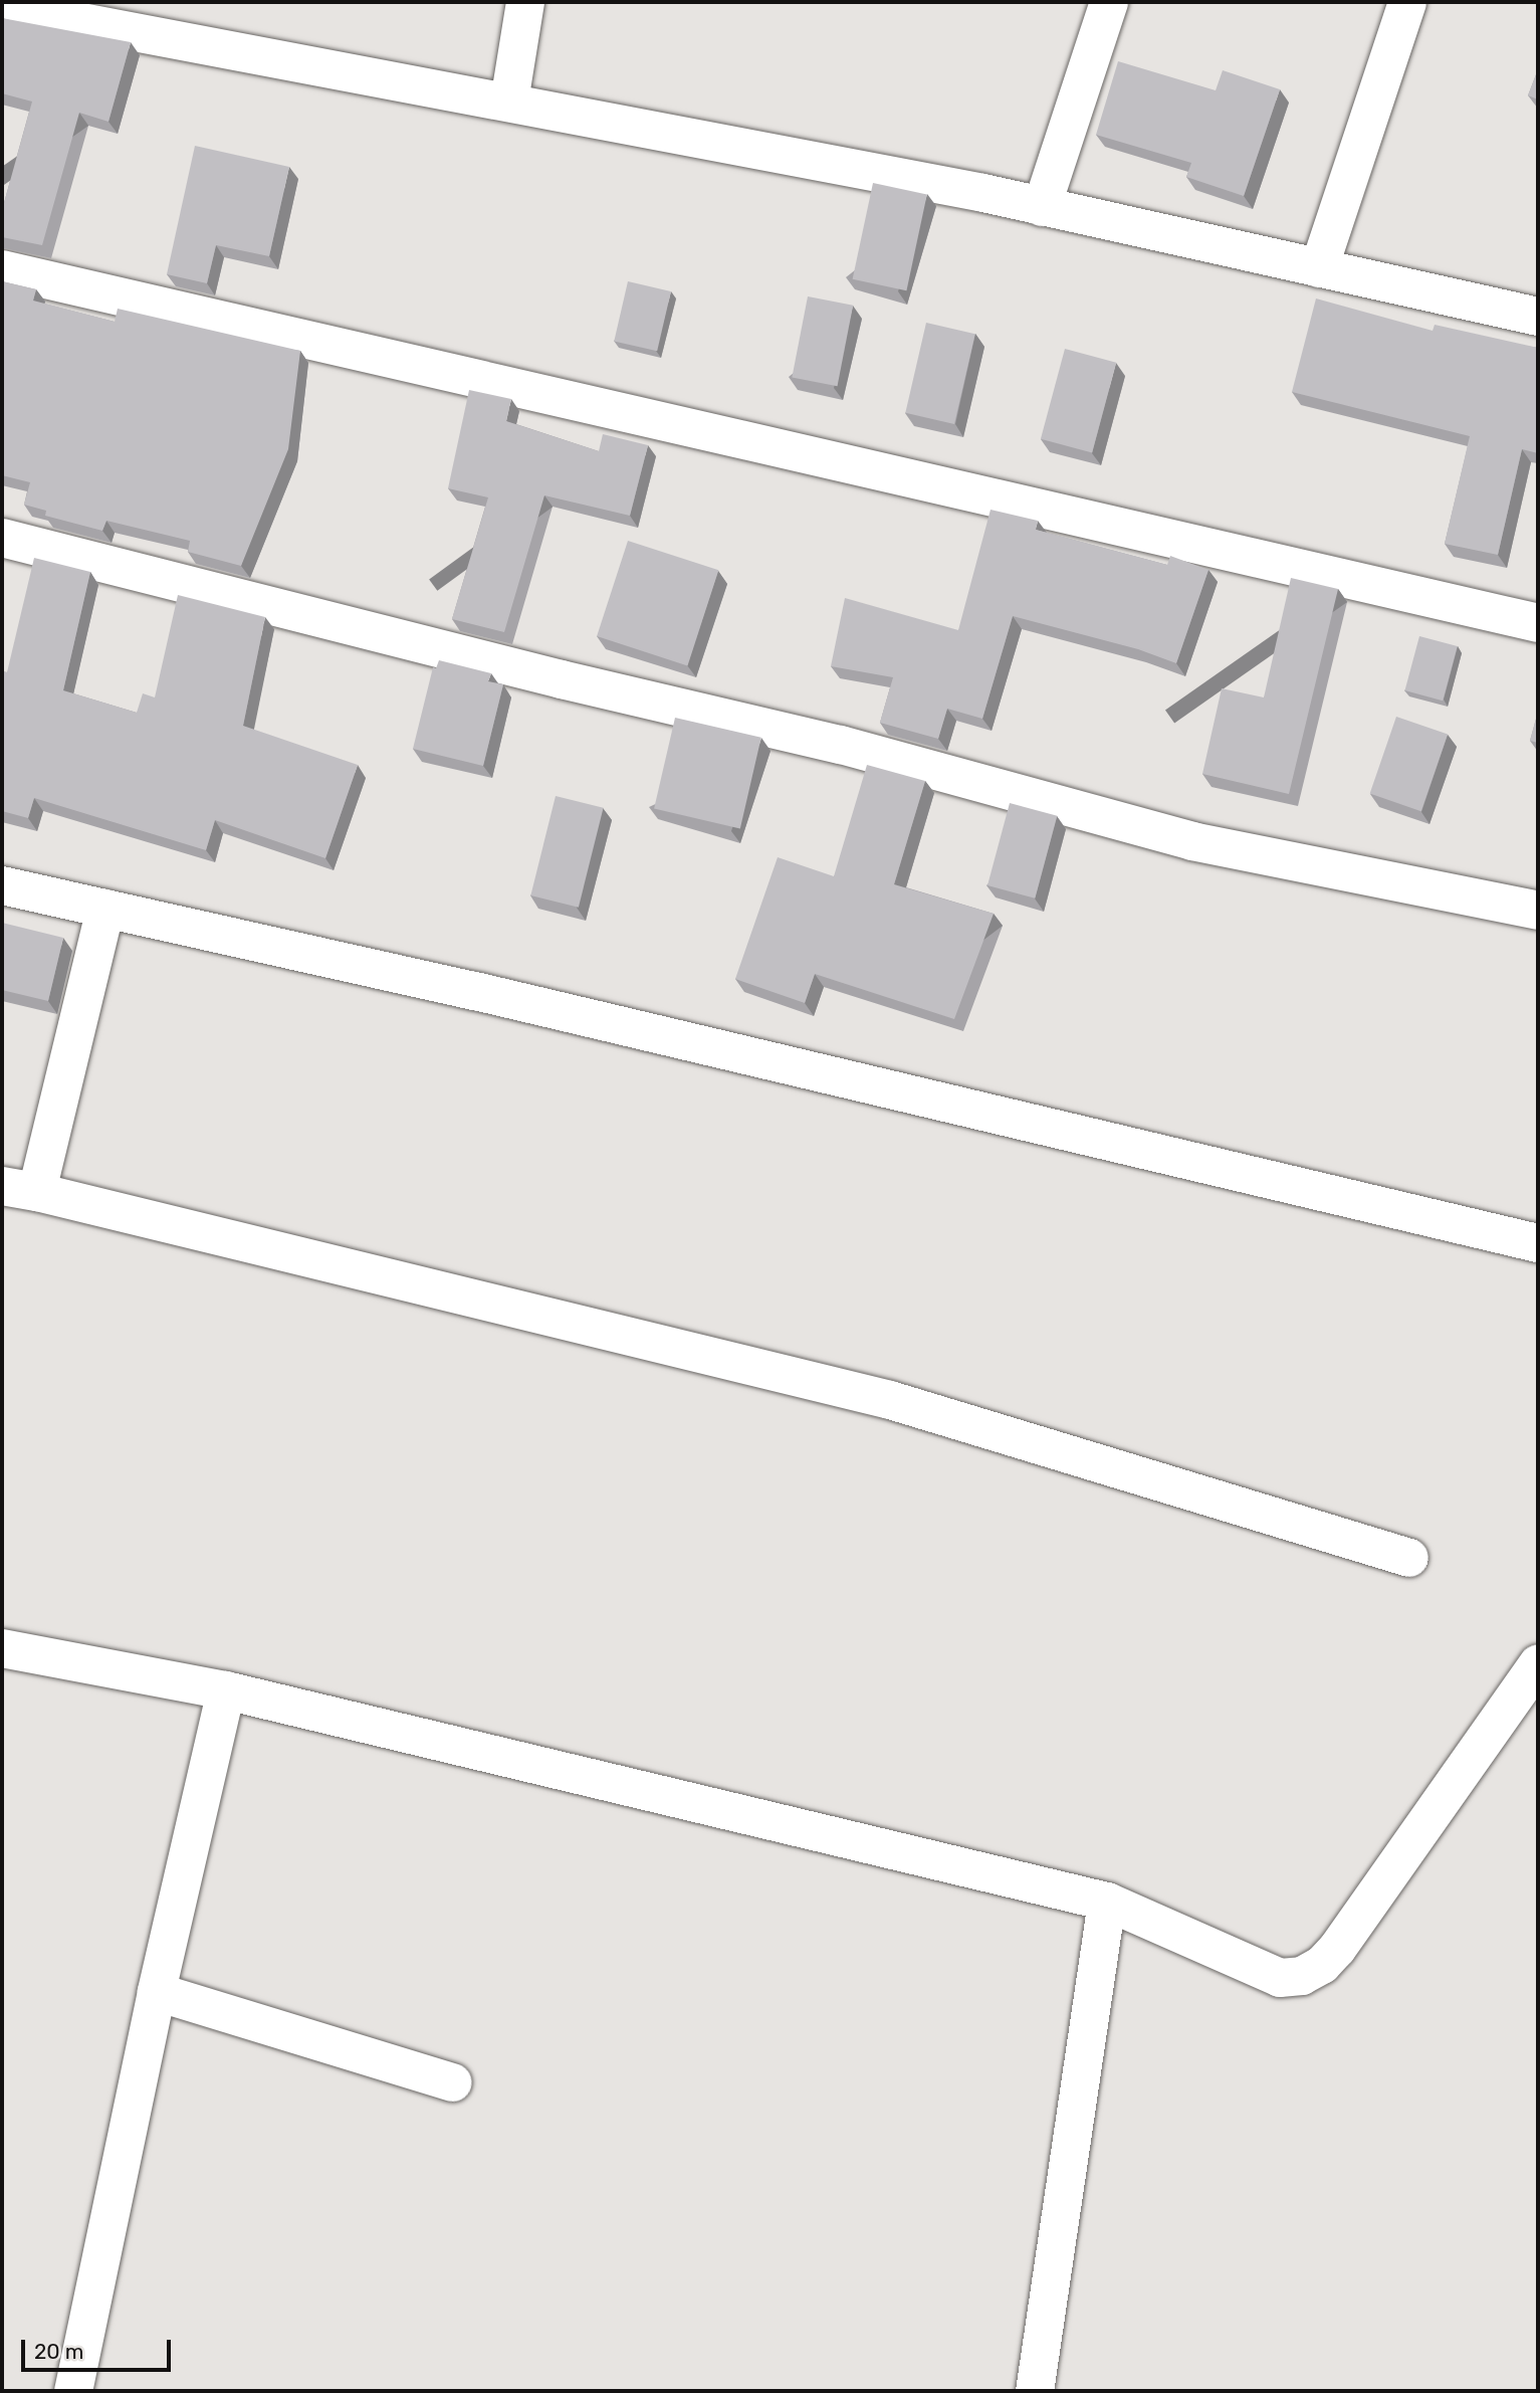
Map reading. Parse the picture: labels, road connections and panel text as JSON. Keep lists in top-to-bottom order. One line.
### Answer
{"scale_bar":"20 m"}
